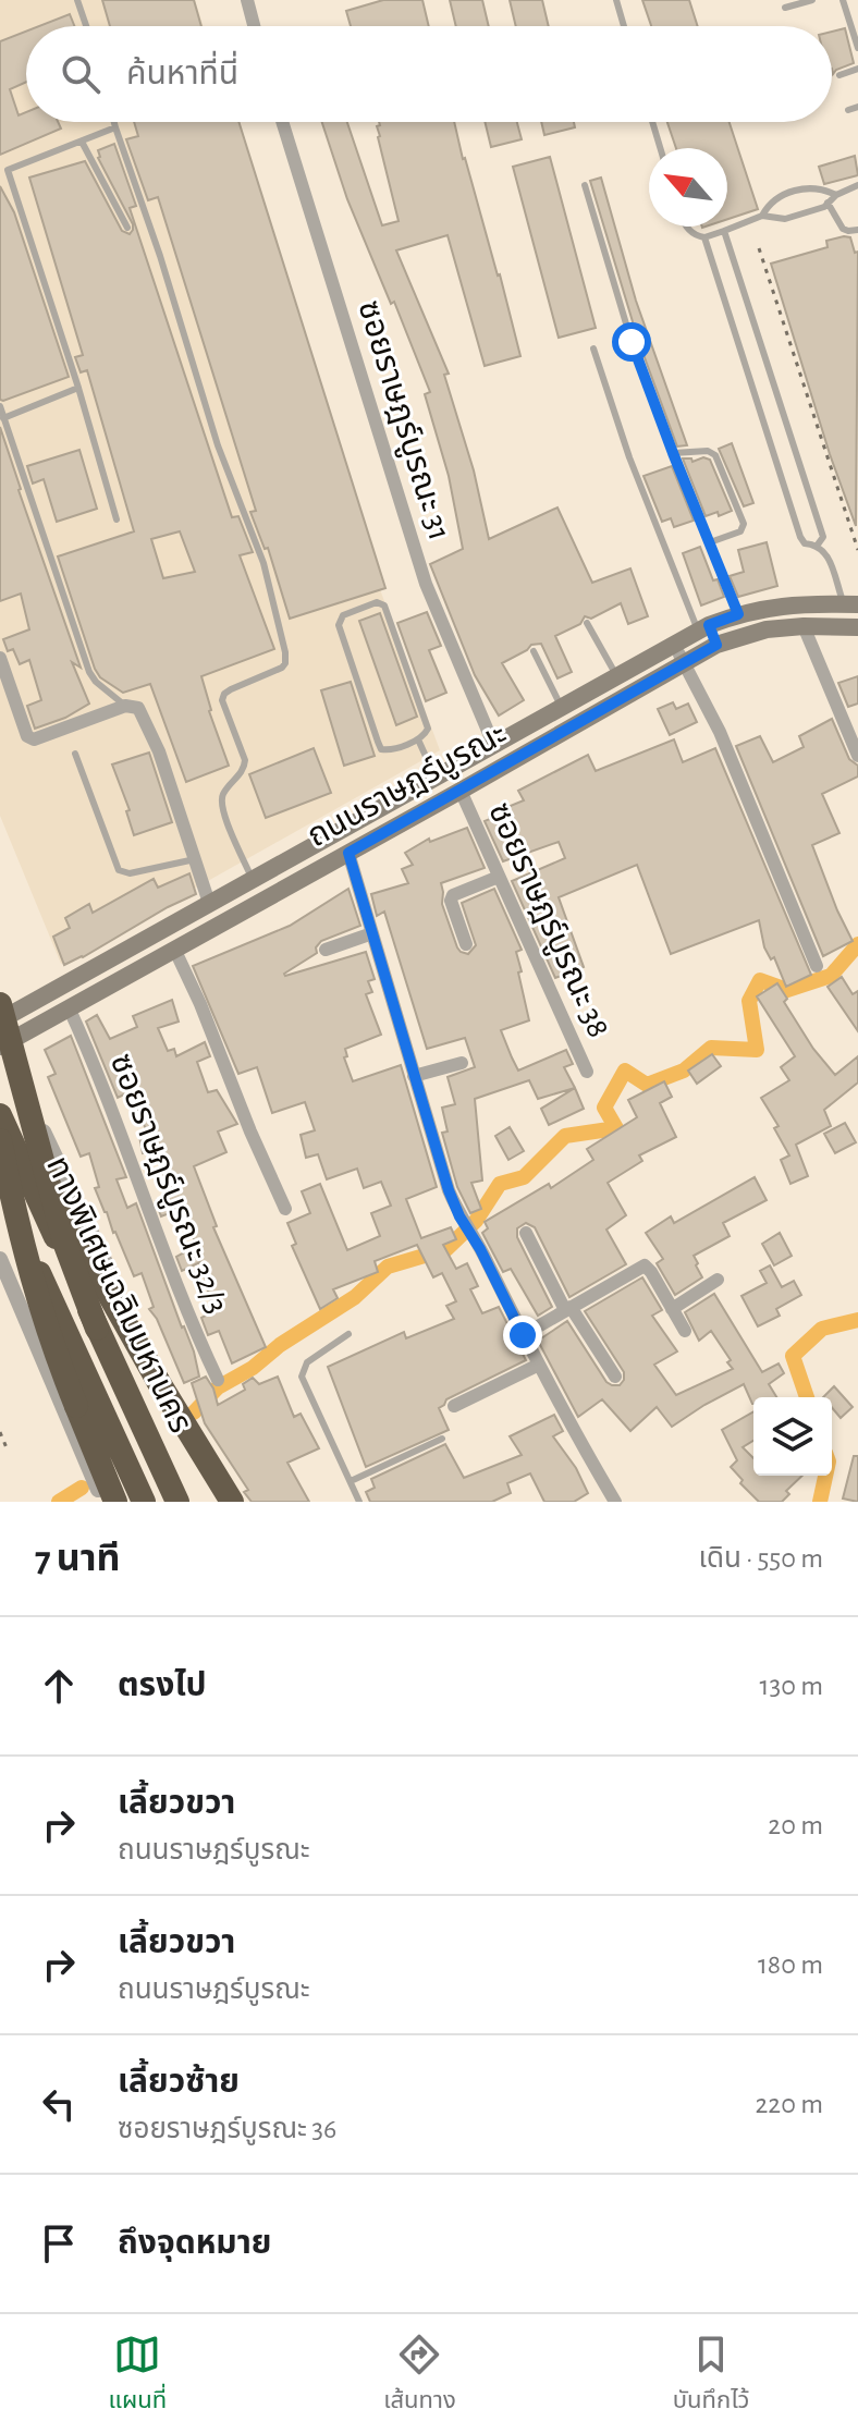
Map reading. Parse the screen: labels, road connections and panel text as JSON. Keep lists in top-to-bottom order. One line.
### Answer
{"streets":{"highway":["ทางพิเศษเฉลิมมหานคร"],"main road":["ถนนราษฎร์บูรณะ"],"street":["ซอยราษฎร์บูรณะ 31","ซอยราษฎร์บูรณะ 38","ซอยราษฎร์บูรณะ 32/3"]},"crossings":[["ซอยราษฎร์บูรณะ 31","ถนนราษฎร์บูรณะ"],["ถนนราษฎร์บูรณะ","ซอยราษฎร์บูรณะ 38"],["ถนนราษฎร์บูรณะ","ซอยราษฎร์บูรณะ 32/3"]],"north":"top left","page":{"search":"ค้นหาที่นี่","heading":["7 นาที","เดิน · 550 m"],"list":[["ตรงไป","130 m"],["เลี้ยวขวา","ถนนราษฎร์บูรณะ","20 m"],["เลี้ยวขวา","ถนนราษฎร์บูรณะ","180 m"],["เลี้ยวซ้าย","ซอยราษฎร์บูรณะ 36","220 m"],"ถึงจุดหมาย"],"nav":["แผนที่","เส้นทาง","บันทึกไว้"]}}
